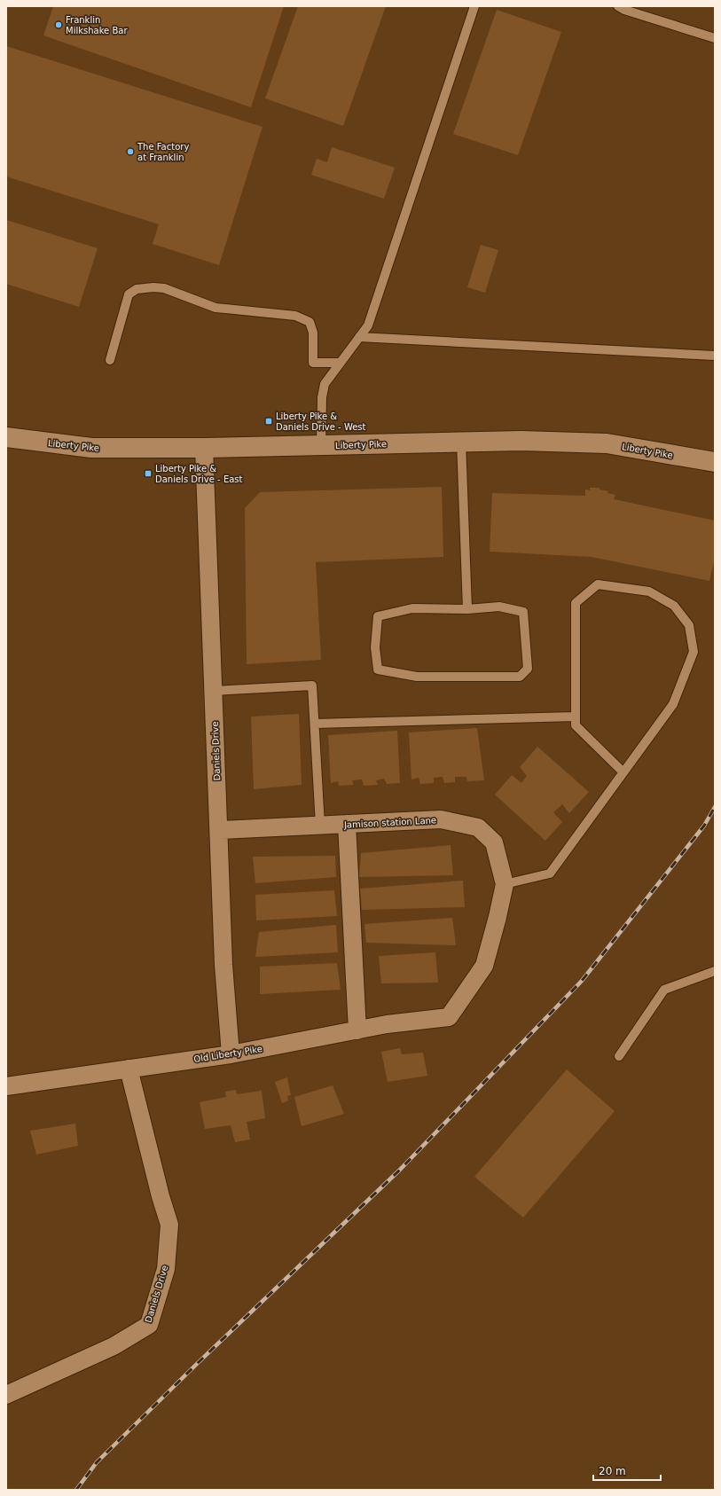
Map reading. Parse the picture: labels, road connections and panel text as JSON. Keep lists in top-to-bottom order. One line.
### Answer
{"streets":{"street":["Liberty Pike","Daniels Drive","Jamison station Lane","Old Liberty Pike"]},"crossings":[["Liberty Pike","Daniels Drive"],["Daniels Drive","Jamison station Lane"],["Daniels Drive","Old Liberty Pike"],["Jamison station Lane","Old Liberty Pike"]],"places":{"other":["Franklin Milkshake Bar","The Factory at Franklin"],"transit":["Liberty Pike & Daniels Drive - West","Liberty Pike & Daniels Drive - East"]},"scale_bar":"20 m"}
